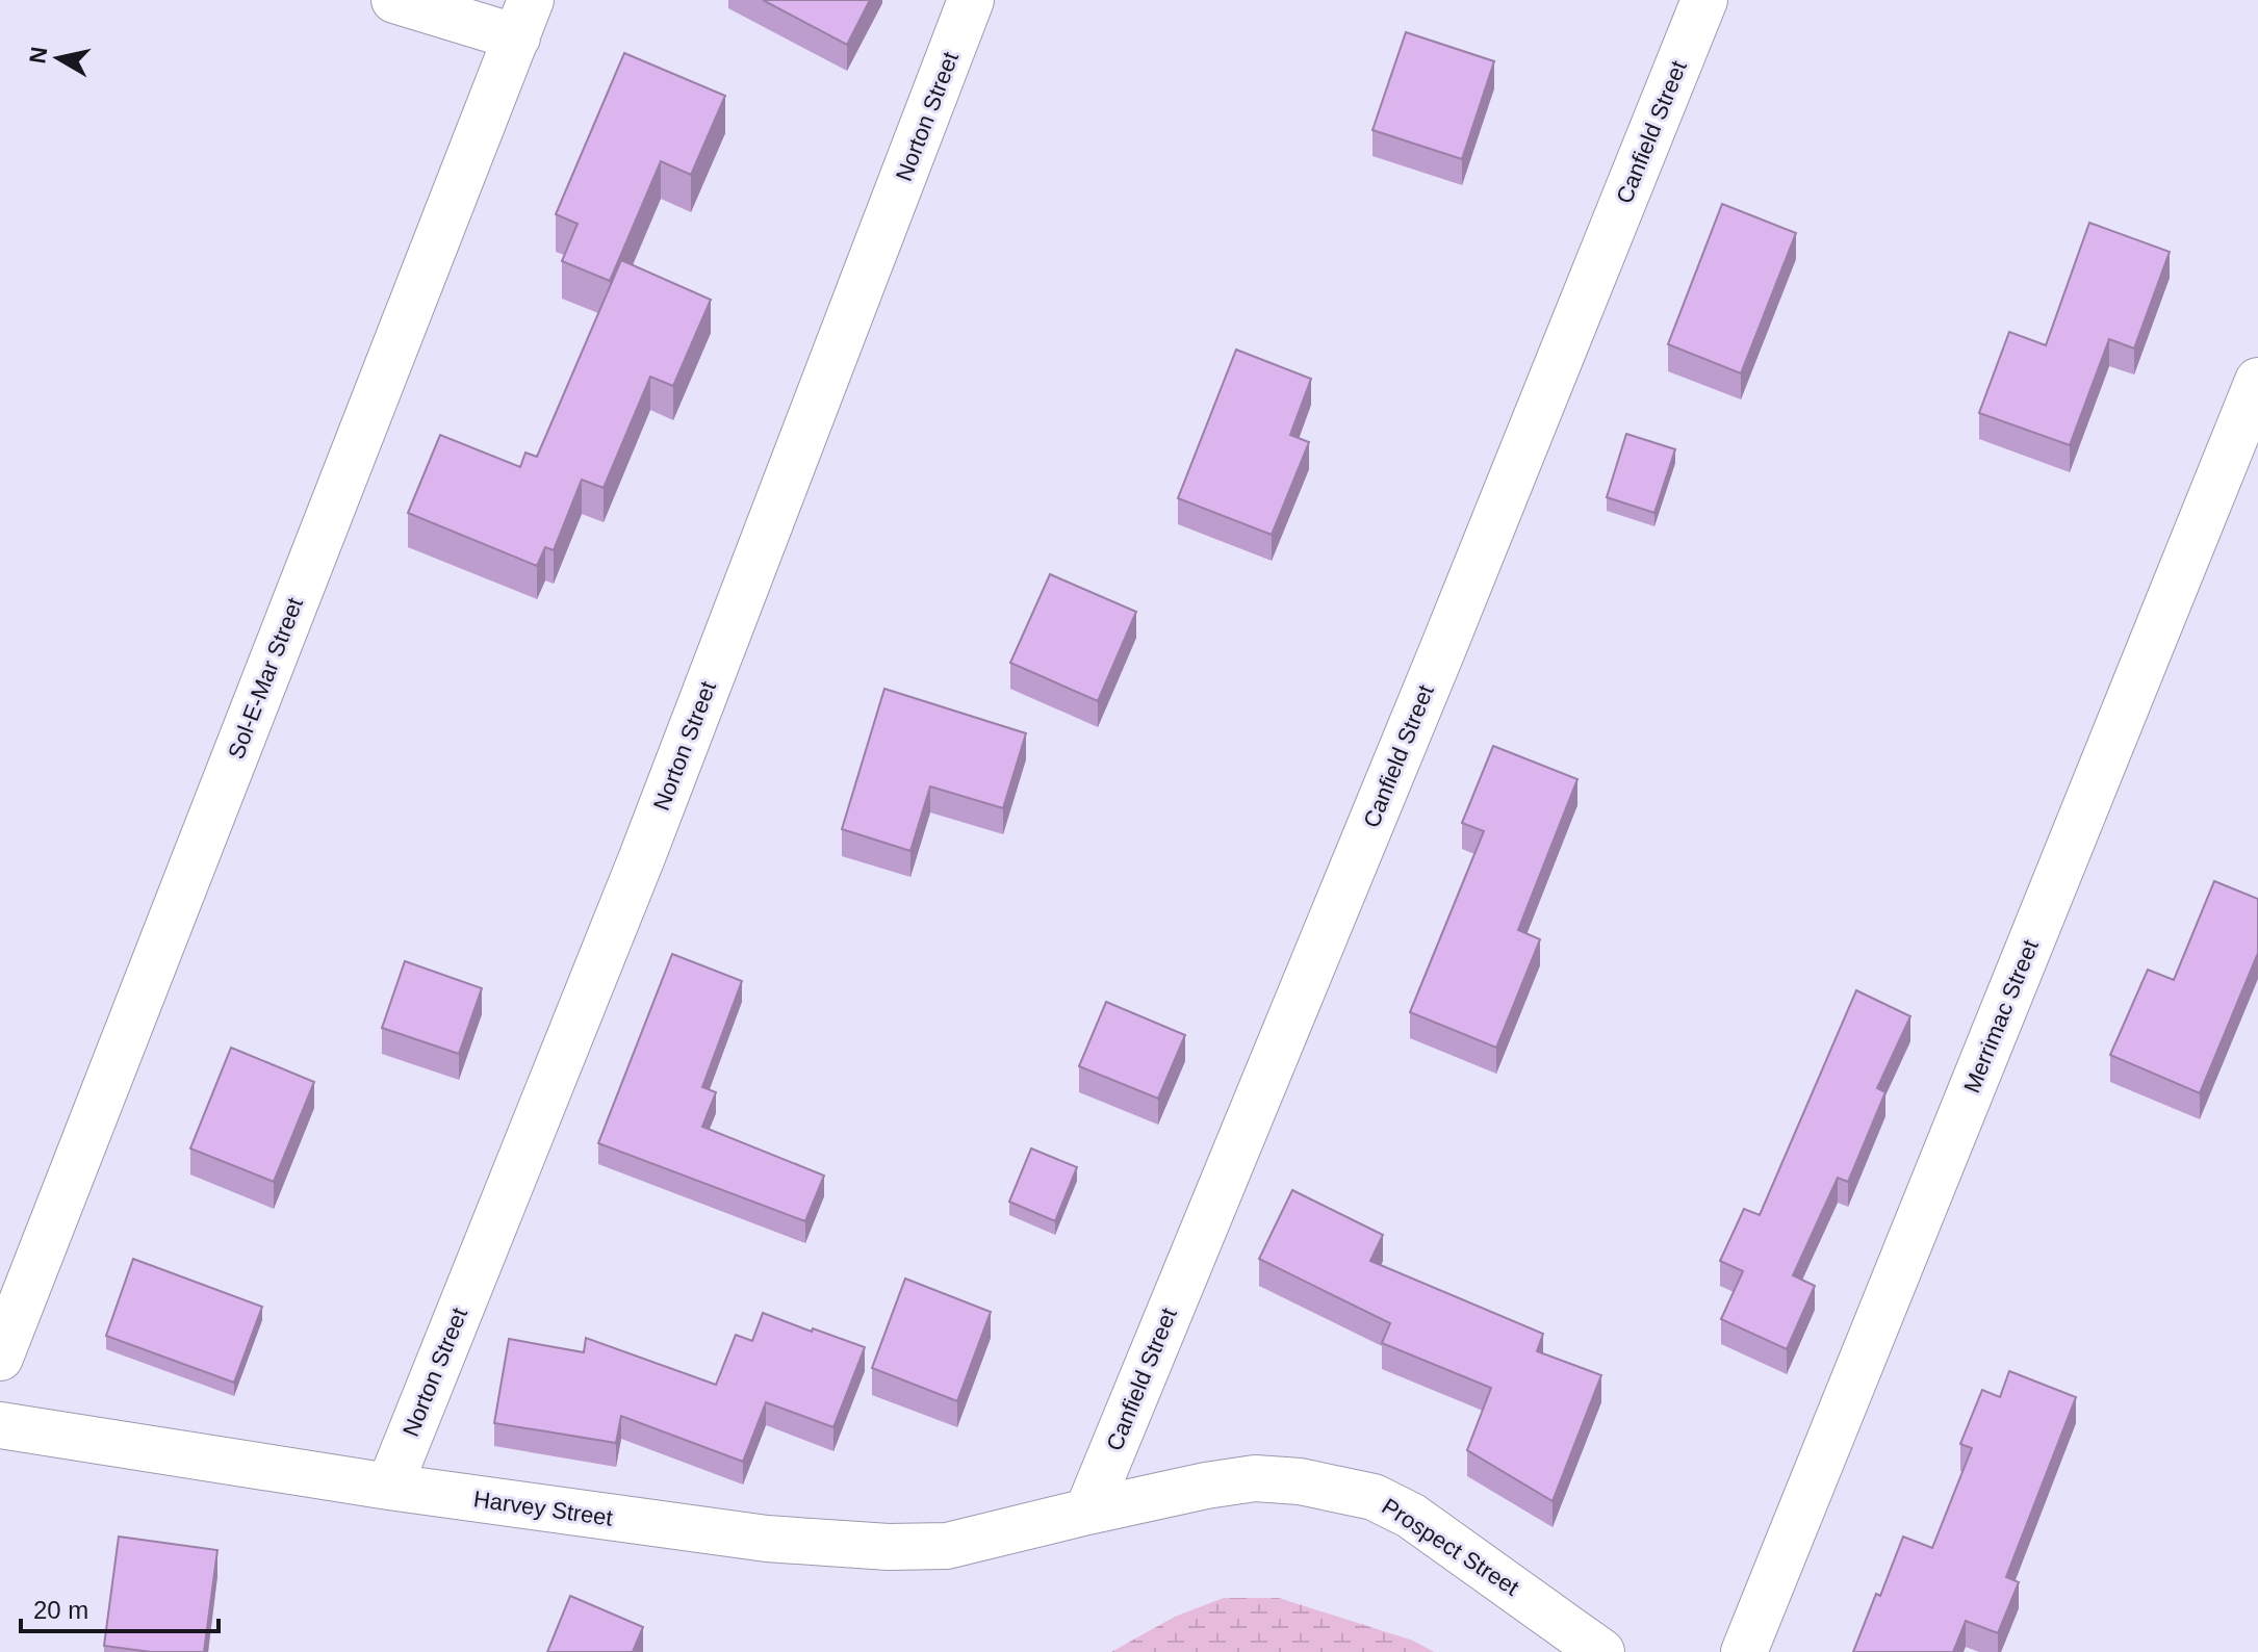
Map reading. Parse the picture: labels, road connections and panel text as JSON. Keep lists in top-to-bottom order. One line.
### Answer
{"streets":{"street":["Norton Street","Canfield Street","Sol-E-Mar Street","Merrimac Street","Harvey Street","Prospect Street"]},"crossings":[["Norton Street","Harvey Street"],["Canfield Street","Harvey Street"],["Canfield Street","Prospect Street"],["Harvey Street","Prospect Street"]],"scale_bar":"20 m","north":"left"}
